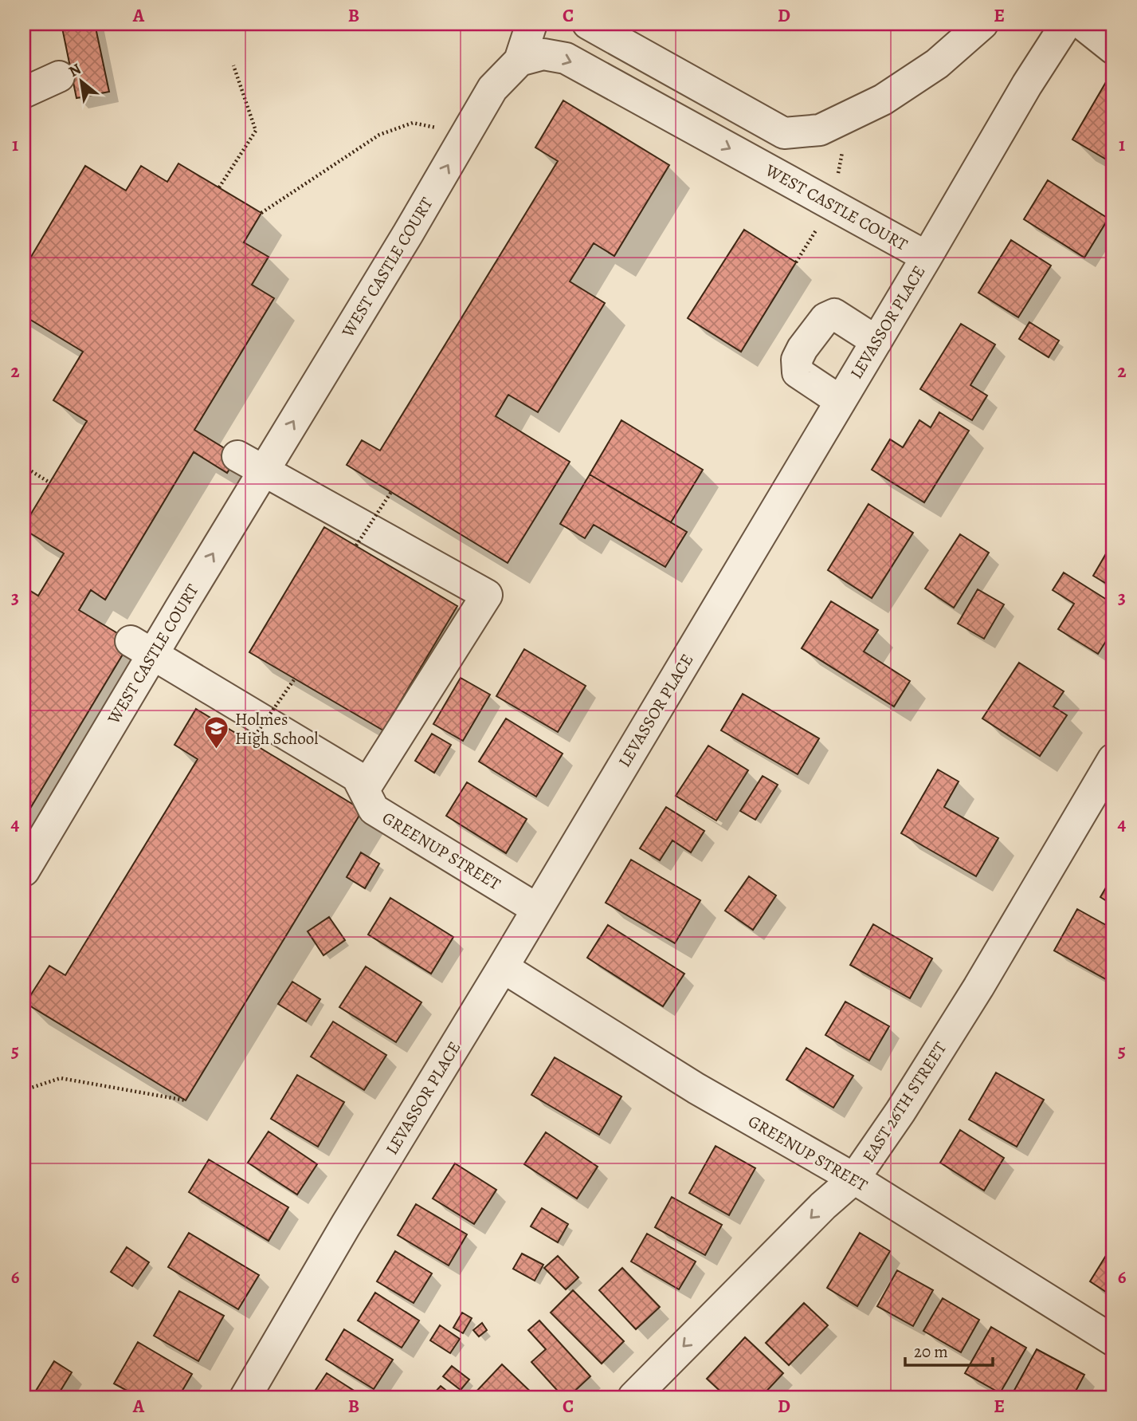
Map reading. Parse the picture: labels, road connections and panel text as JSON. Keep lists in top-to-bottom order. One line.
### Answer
{"streets":{"street":["WEST CASTLE COURT","LEVASSOR PLACE","GREENUP STREET","EAST 26TH STREET"]},"crossings":[["WEST CASTLE COURT","LEVASSOR PLACE"],["WEST CASTLE COURT","GREENUP STREET"],["LEVASSOR PLACE","GREENUP STREET"],["GREENUP STREET","EAST 26TH STREET"]],"one_way":["EAST 26TH STREET"],"places":{"school or university":["Holmes High School"]},"scale_bar":"20 m","north":"top left","grid":{"columns":["A","B","C","D","E"],"rows":["1","2","3","4","5","6"]}}
